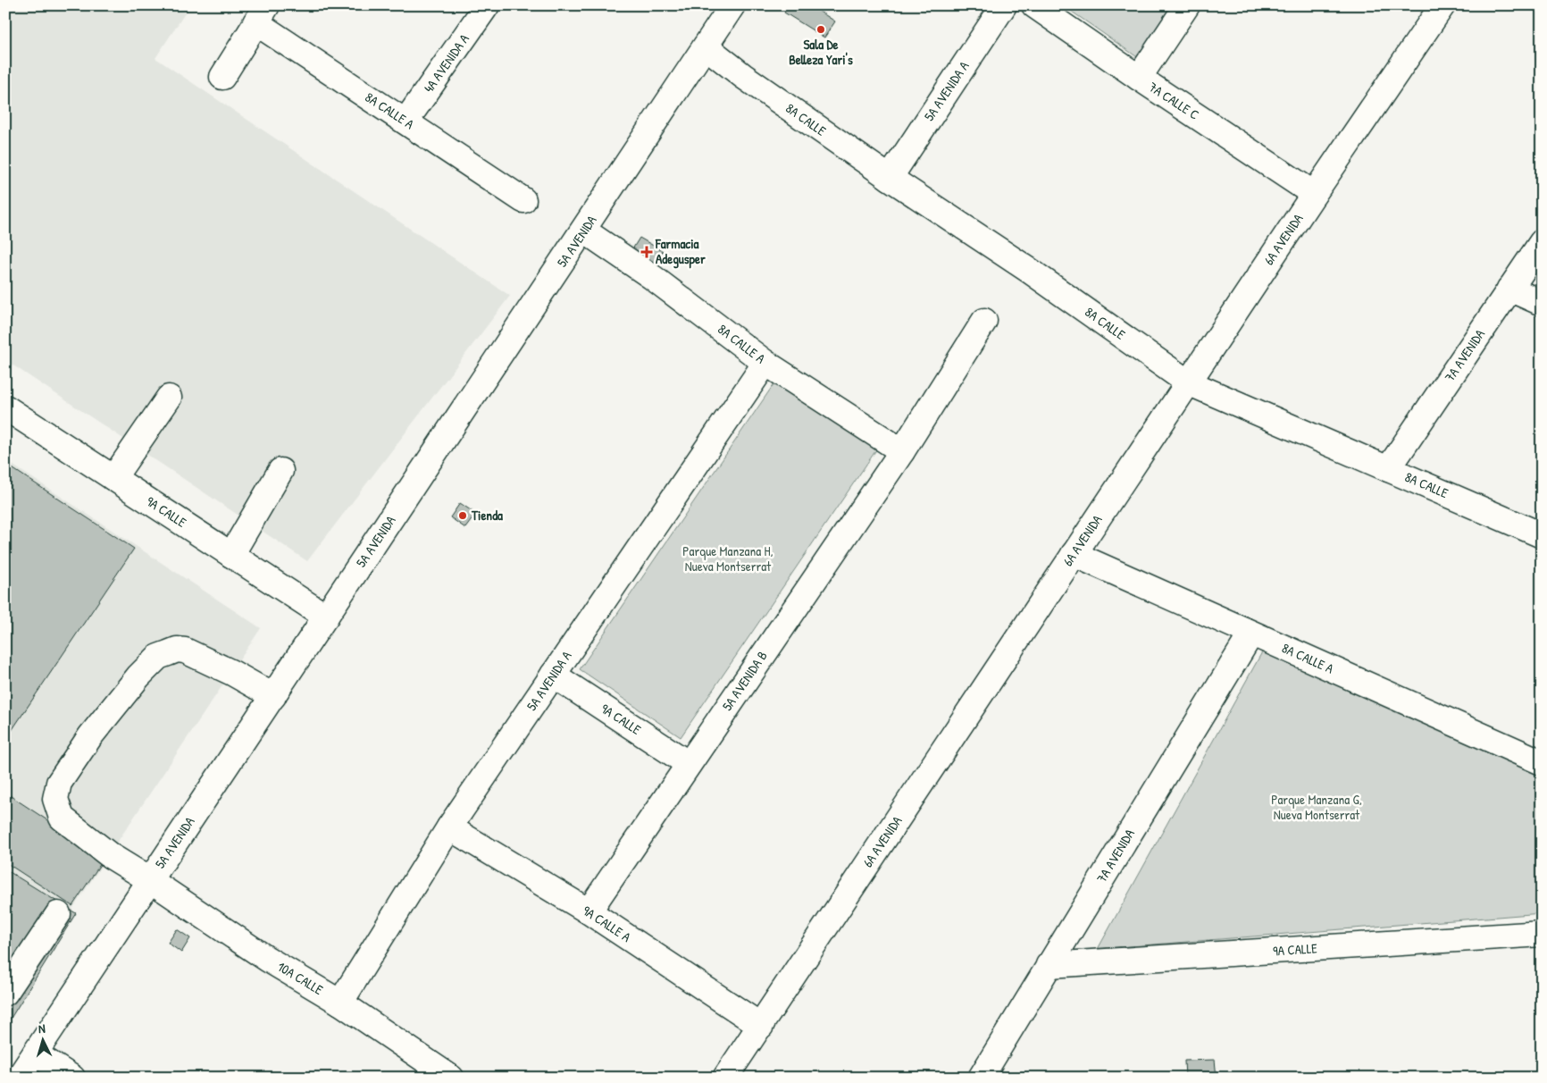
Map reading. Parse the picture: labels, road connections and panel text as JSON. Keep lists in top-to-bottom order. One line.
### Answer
{"streets":{"street":["4A AVENIDA A","5A AVENIDA A","7A CALLE C","8A CALLE A","8A CALLE","6A AVENIDA","5A AVENIDA","7A AVENIDA","9A CALLE","5A AVENIDA B","9A CALLE A","10A CALLE"]},"crossings":[["4A AVENIDA A","8A CALLE A"],["5A AVENIDA A","8A CALLE A"],["5A AVENIDA A","8A CALLE"],["5A AVENIDA A","9A CALLE"],["5A AVENIDA A","9A CALLE A"],["5A AVENIDA A","10A CALLE"],["7A CALLE C","6A AVENIDA"],["8A CALLE A","6A AVENIDA"],["8A CALLE A","5A AVENIDA"],["8A CALLE A","7A AVENIDA"],["8A CALLE A","5A AVENIDA B"],["8A CALLE","6A AVENIDA"],["8A CALLE","5A AVENIDA"],["8A CALLE","7A AVENIDA"],["6A AVENIDA","9A CALLE A"],["5A AVENIDA","9A CALLE"],["5A AVENIDA","10A CALLE"],["7A AVENIDA","9A CALLE"],["9A CALLE","5A AVENIDA B"],["5A AVENIDA B","9A CALLE A"]],"parks":["Parque Manzana H, Nueva Montserrat","Parque Manzana G, Nueva Montserrat"],"places":{"other":["Sala De Belleza Yari's","Tienda"],"health":["Farmacia Adegusper"]},"north":"top"}
